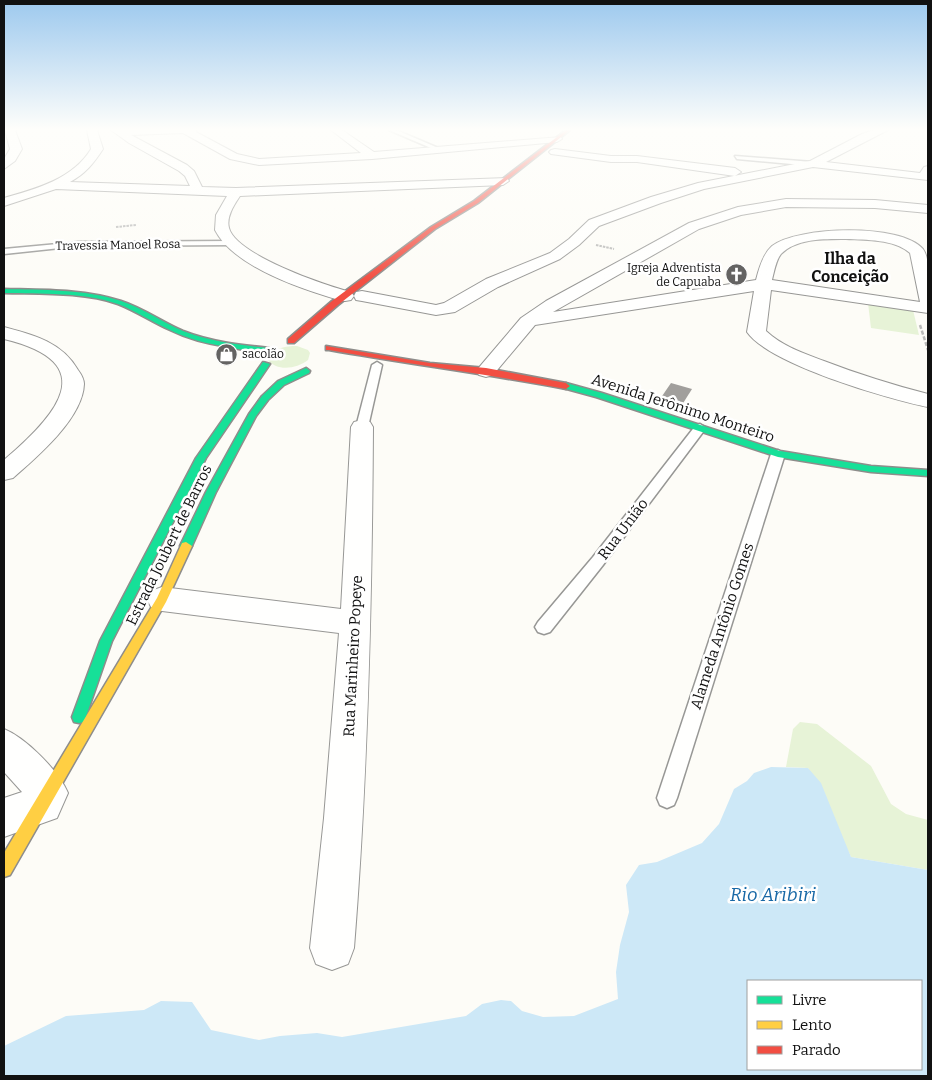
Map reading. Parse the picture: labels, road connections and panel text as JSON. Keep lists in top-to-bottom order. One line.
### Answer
{"streets":{"main road":["Avenida Jerônimo Monteiro","Estrada Joubert de Barros"],"street":["Rua Marinheiro Popeye"],"lane":["Travessia Manoel Rosa","Rua União","Alameda Antônio Gomes"]},"crossings":[["Avenida Jerônimo Monteiro","Rua União"],["Avenida Jerônimo Monteiro","Alameda Antônio Gomes"],["Avenida Jerônimo Monteiro","Rua Marinheiro Popeye"]],"districts":["Ilha da Conceição"],"water":["Rio Aribiri"],"places":{"church":["Igreja Adventista de Capuaba"],"shop":["sacolão"]},"legend":["Livre","Lento","Parado"]}
